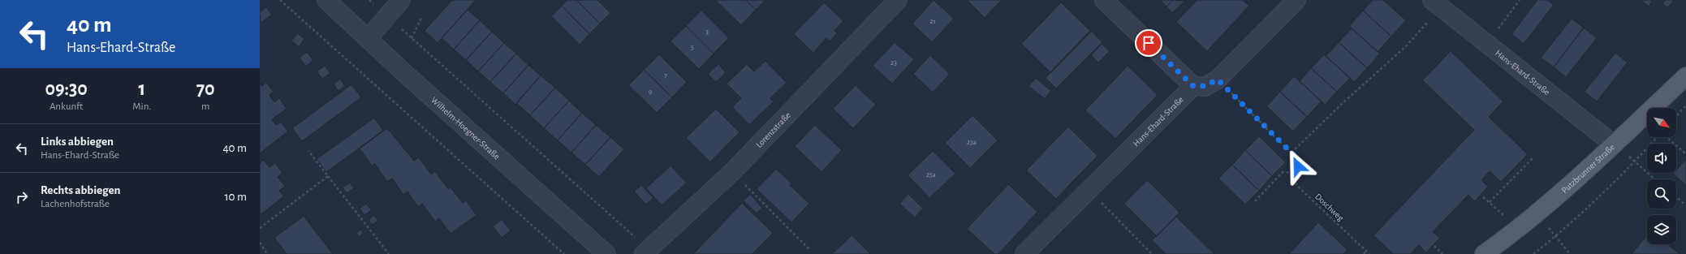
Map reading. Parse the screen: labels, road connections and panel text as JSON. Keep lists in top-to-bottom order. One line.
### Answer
{"streets":{"main road":["Putzbrunner Straße"],"street":["Hans-Ehard-Straße","Wilhelm-Hoegner-Straße","Lorenzstraße"],"path":["Doschweg"]},"crossings":[["Hans-Ehard-Straße","Putzbrunner Straße"]],"house_numbers":["21","3","5","23","7","9","23a","25a"],"north":"bottom right","page":{"turn":["40 m","Hans-Ehard-Straße"],"eta":["09:30","Ankunft","1","Min.","70","m"],"list":[{"name":"Links abbiegen","note":"Hans-Ehard-Straße","value":"40 m"},{"name":"Rechts abbiegen","note":"Lachenhofstraße","value":"10 m"}]}}
